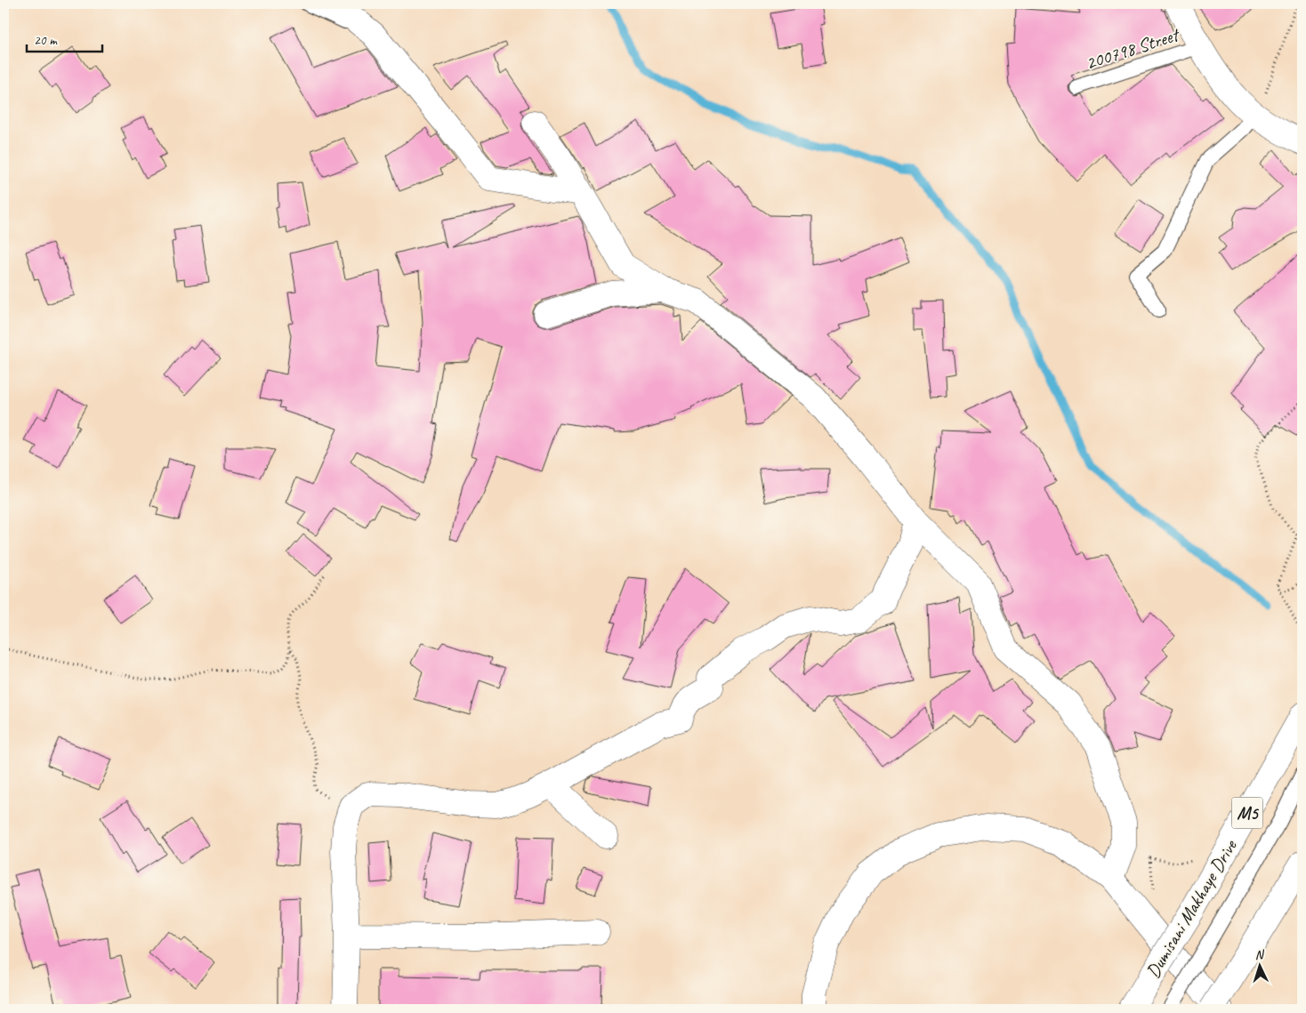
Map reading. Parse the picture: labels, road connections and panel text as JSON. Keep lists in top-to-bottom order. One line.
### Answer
{"streets":{"street":["M5","Dumisani Makhaye Drive"],"lane":["200798 Street"]},"scale_bar":"20 m","north":"top"}
